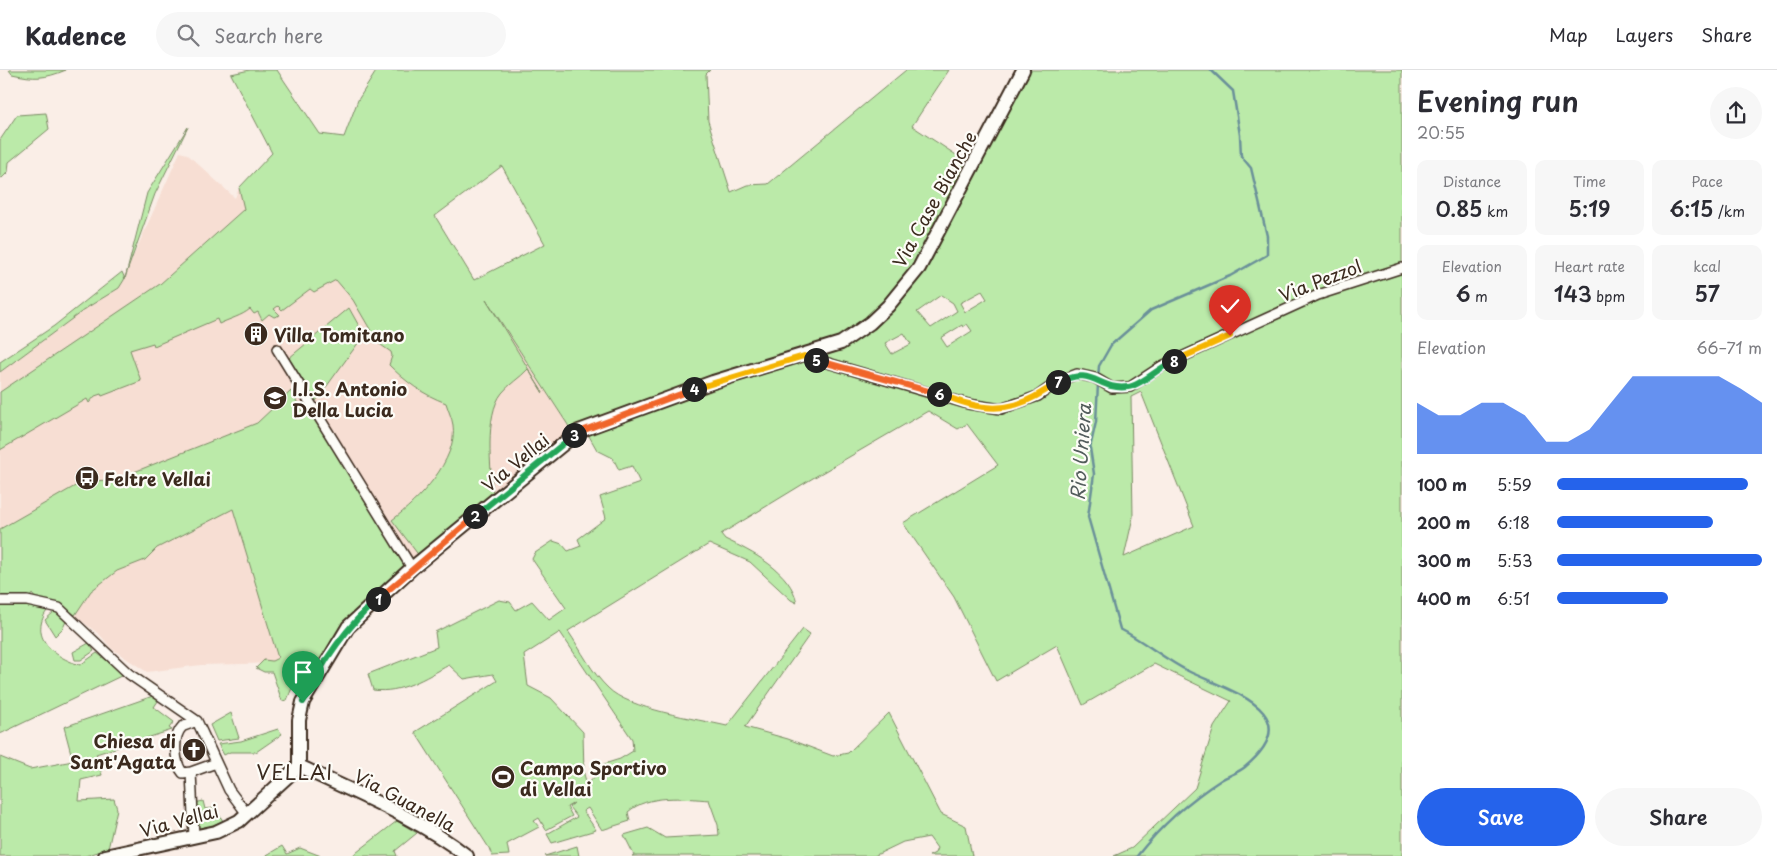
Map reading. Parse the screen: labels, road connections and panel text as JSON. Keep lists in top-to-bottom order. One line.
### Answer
{"streets":{"street":["Via Case Bianche","Via Pezzol","Via Vellai","Via Guanella"]},"crossings":[["Via Case Bianche","Via Pezzol"],["Via Case Bianche","Via Vellai"],["Via Pezzol","Via Vellai"],["Via Vellai","Via Guanella"]],"districts":["VELLAI"],"water":["Rio Uniera"],"places":{"building":["Villa Tomitano"],"school or university":["I.I.S. Antonio Della Lucia"],"bus stop":["Feltre Vellai"],"church":["Chiesa di Sant'Agata"],"sports":["Campo Sportivo di Vellai"]},"page":{"header":"Kadence","search":"Search here","nav":["Map","Layers","Share"],"heading":["Evening run","20:55"],"stats":[["Distance","0.85 km"],["Time","5:19"],["Pace","6:15 /km"],["Elevation","6 m"],["Heart rate","143 bpm"],["kcal","57"]],"chart":["Elevation","66–71 m"],"pins":["5","8","7","4","6","3","2","1"],"list":[{"name":"100 m","note":"5:59"},{"name":"200 m","note":"6:18"},{"name":"300 m","note":"5:53"},{"name":"400 m","note":"6:51"}],"buttons":["Save","Share"]}}
